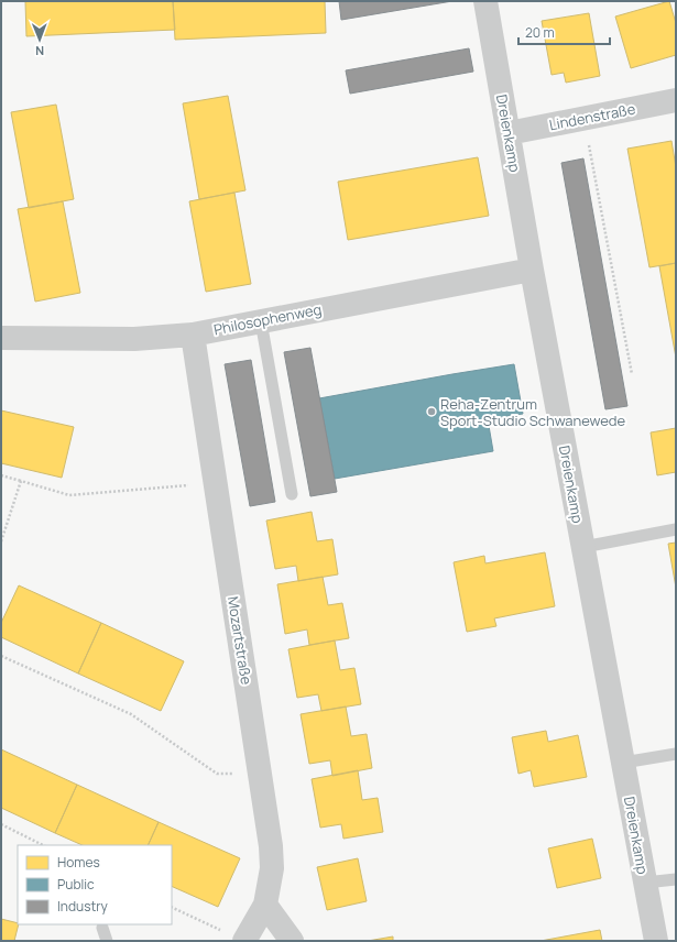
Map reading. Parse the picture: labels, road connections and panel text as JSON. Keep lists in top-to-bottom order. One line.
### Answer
{"streets":{"street":["Lindenstraße","Dreienkamp","Philosophenweg","Mozartstraße"]},"crossings":[["Lindenstraße","Dreienkamp"],["Dreienkamp","Philosophenweg"],["Philosophenweg","Mozartstraße"]],"places":["Reha-Zentrum Sport-Studio Schwanewede"],"legend":["Homes","Public","Industry"],"scale_bar":"20 m","north":"bottom"}
